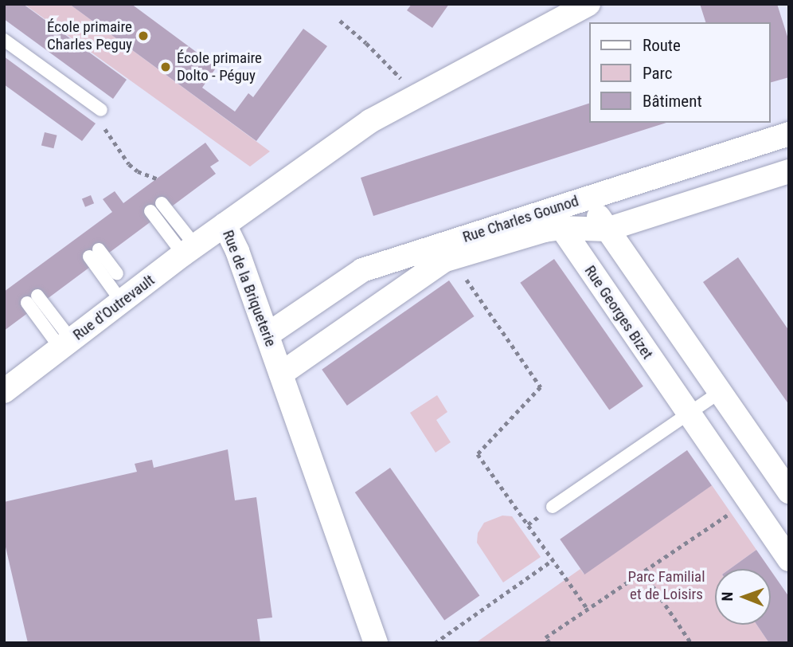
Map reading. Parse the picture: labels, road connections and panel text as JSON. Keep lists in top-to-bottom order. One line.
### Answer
{"streets":{"street":["Rue Charles Gounod","Rue de la Briqueterie","Rue d'Outrevault","Rue Georges Bizet"]},"crossings":[["Rue Charles Gounod","Rue de la Briqueterie"],["Rue Charles Gounod","Rue Georges Bizet"],["Rue de la Briqueterie","Rue d'Outrevault"]],"parks":["Parc Familial et de Loisirs"],"places":["École primaire Charles Peguy","École primaire Dolto - Péguy"],"legend":["Route","Parc","Bâtiment"],"north":"left"}
